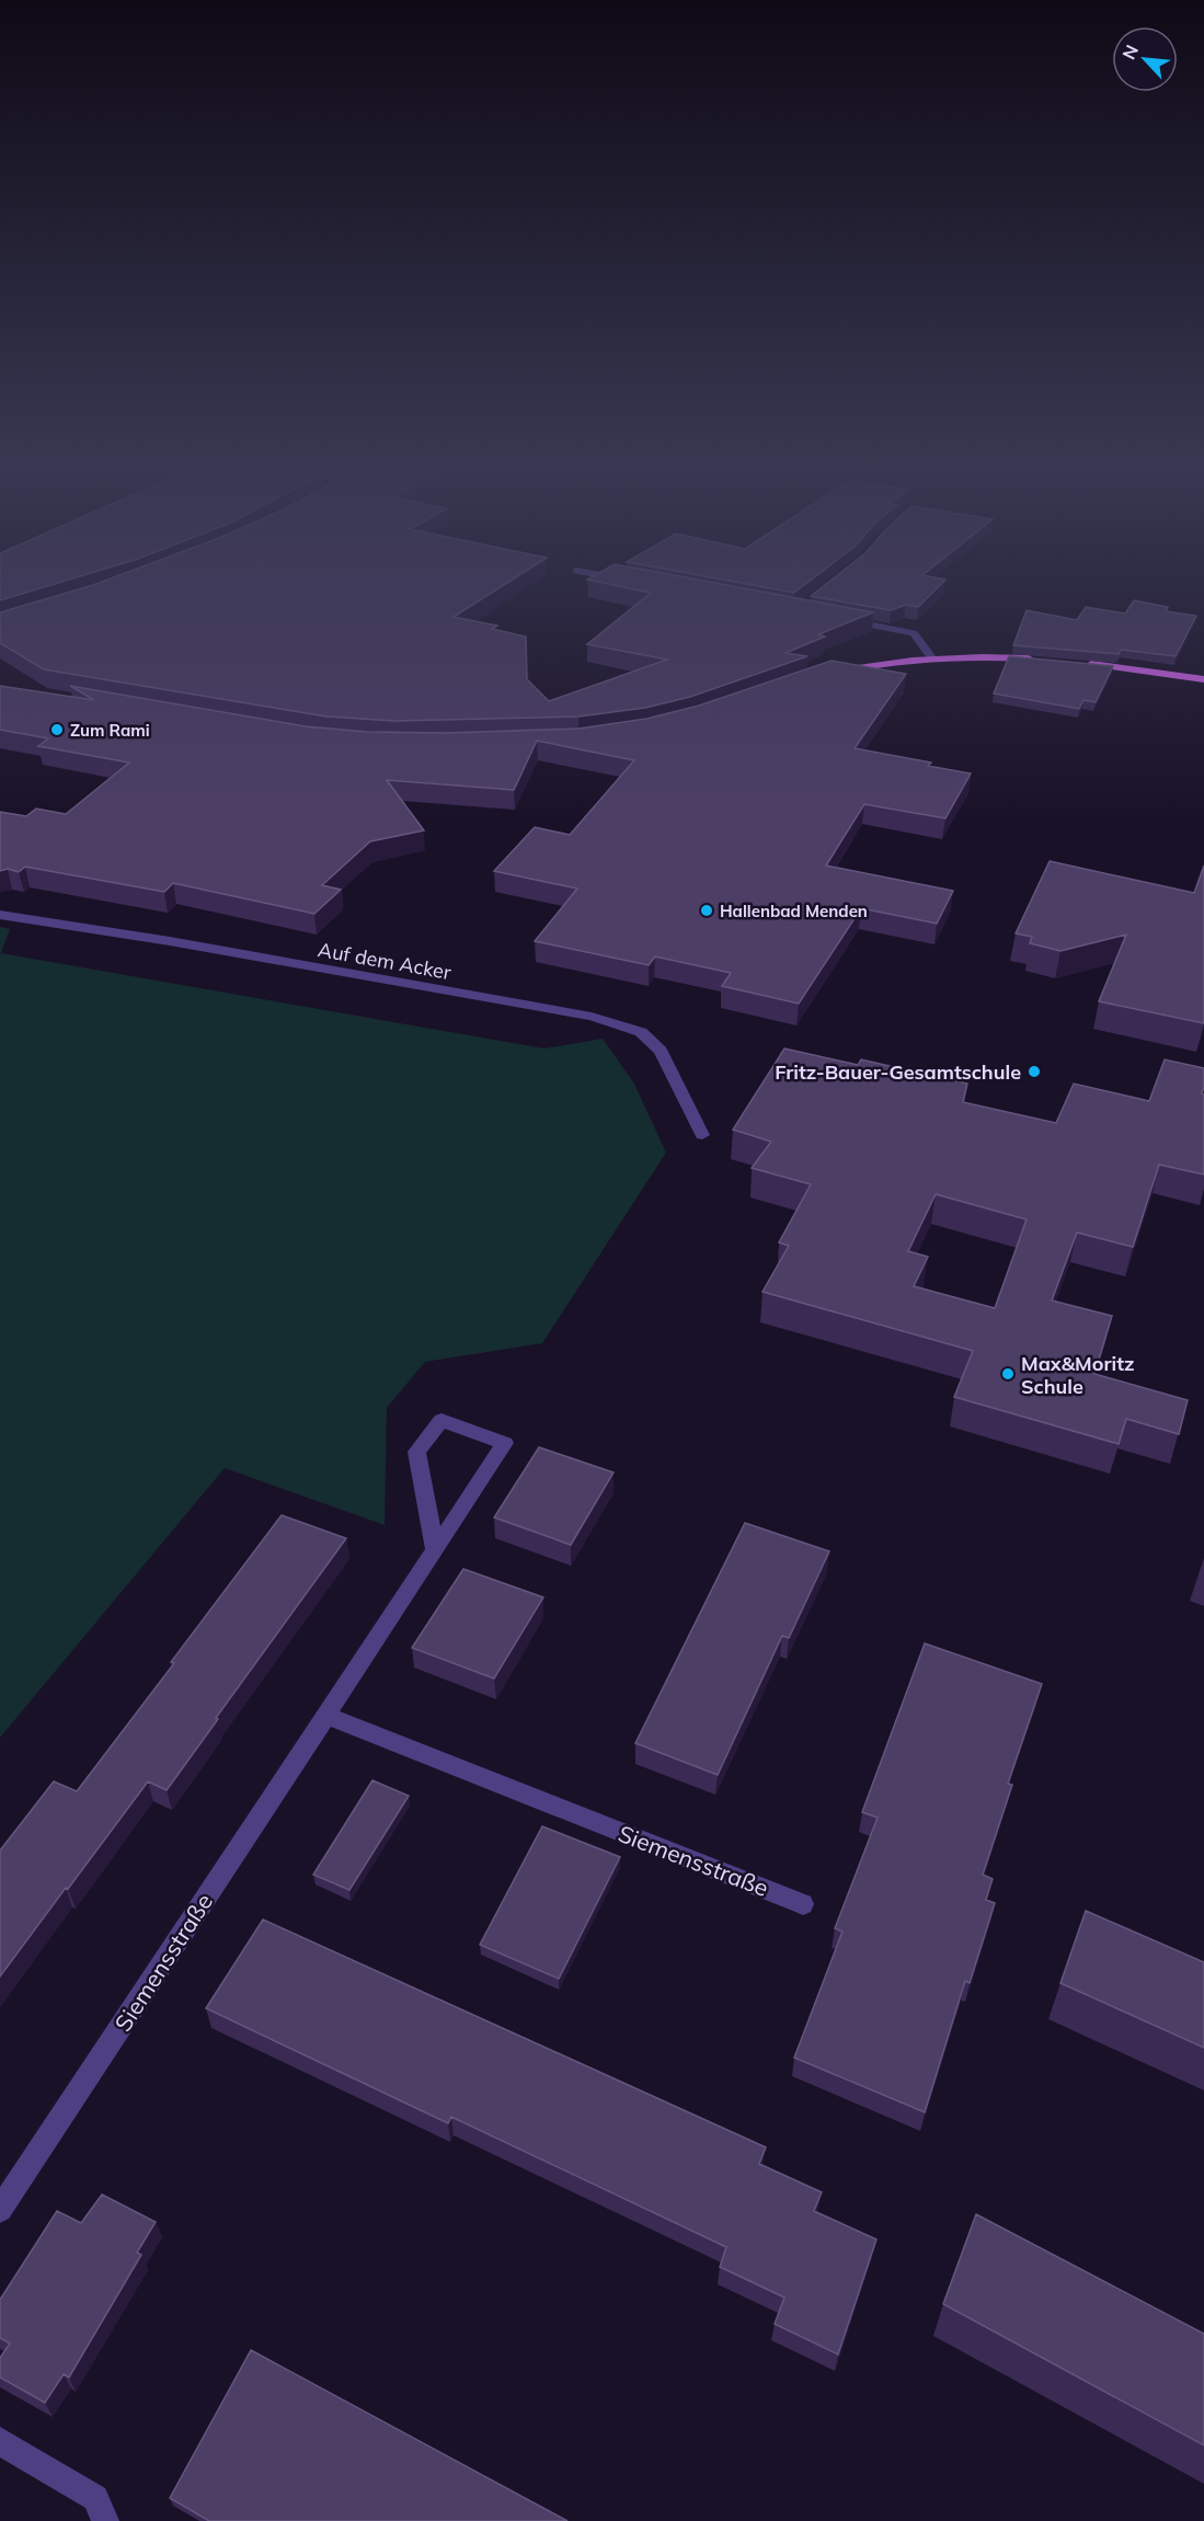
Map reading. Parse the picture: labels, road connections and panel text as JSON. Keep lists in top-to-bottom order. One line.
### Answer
{"streets":{"street":["Auf dem Acker","Siemensstraße"]},"places":["Zum Rami","Hallenbad Menden","Fritz-Bauer-Gesamtschule","Max&Moritz Schule"],"north":"top left"}
